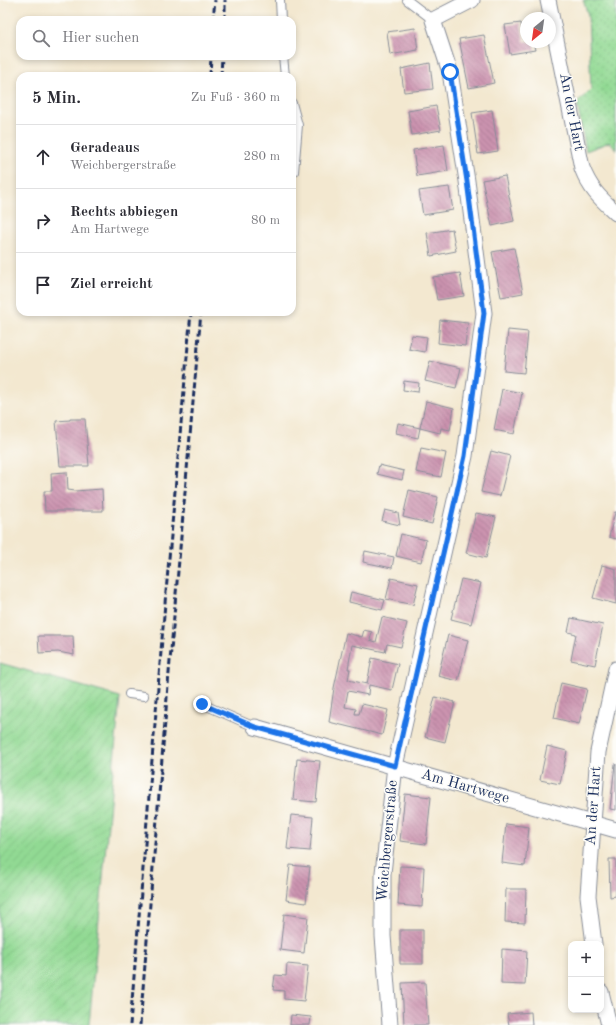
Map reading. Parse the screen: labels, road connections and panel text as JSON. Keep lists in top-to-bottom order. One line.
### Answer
{"streets":{"street":["An der Hart","Am Hartwege","Weichbergerstraße"]},"crossings":[["An der Hart","Am Hartwege"],["Am Hartwege","Weichbergerstraße"]],"north":"bottom left","page":{"search":"Hier suchen","heading":["5 Min.","Zu Fuß · 360 m"],"list":[["Geradeaus","Weichbergerstraße","280 m"],["Rechts abbiegen","Am Hartwege","80 m"],"Ziel erreicht"],"map_buttons":["+","−"]}}
